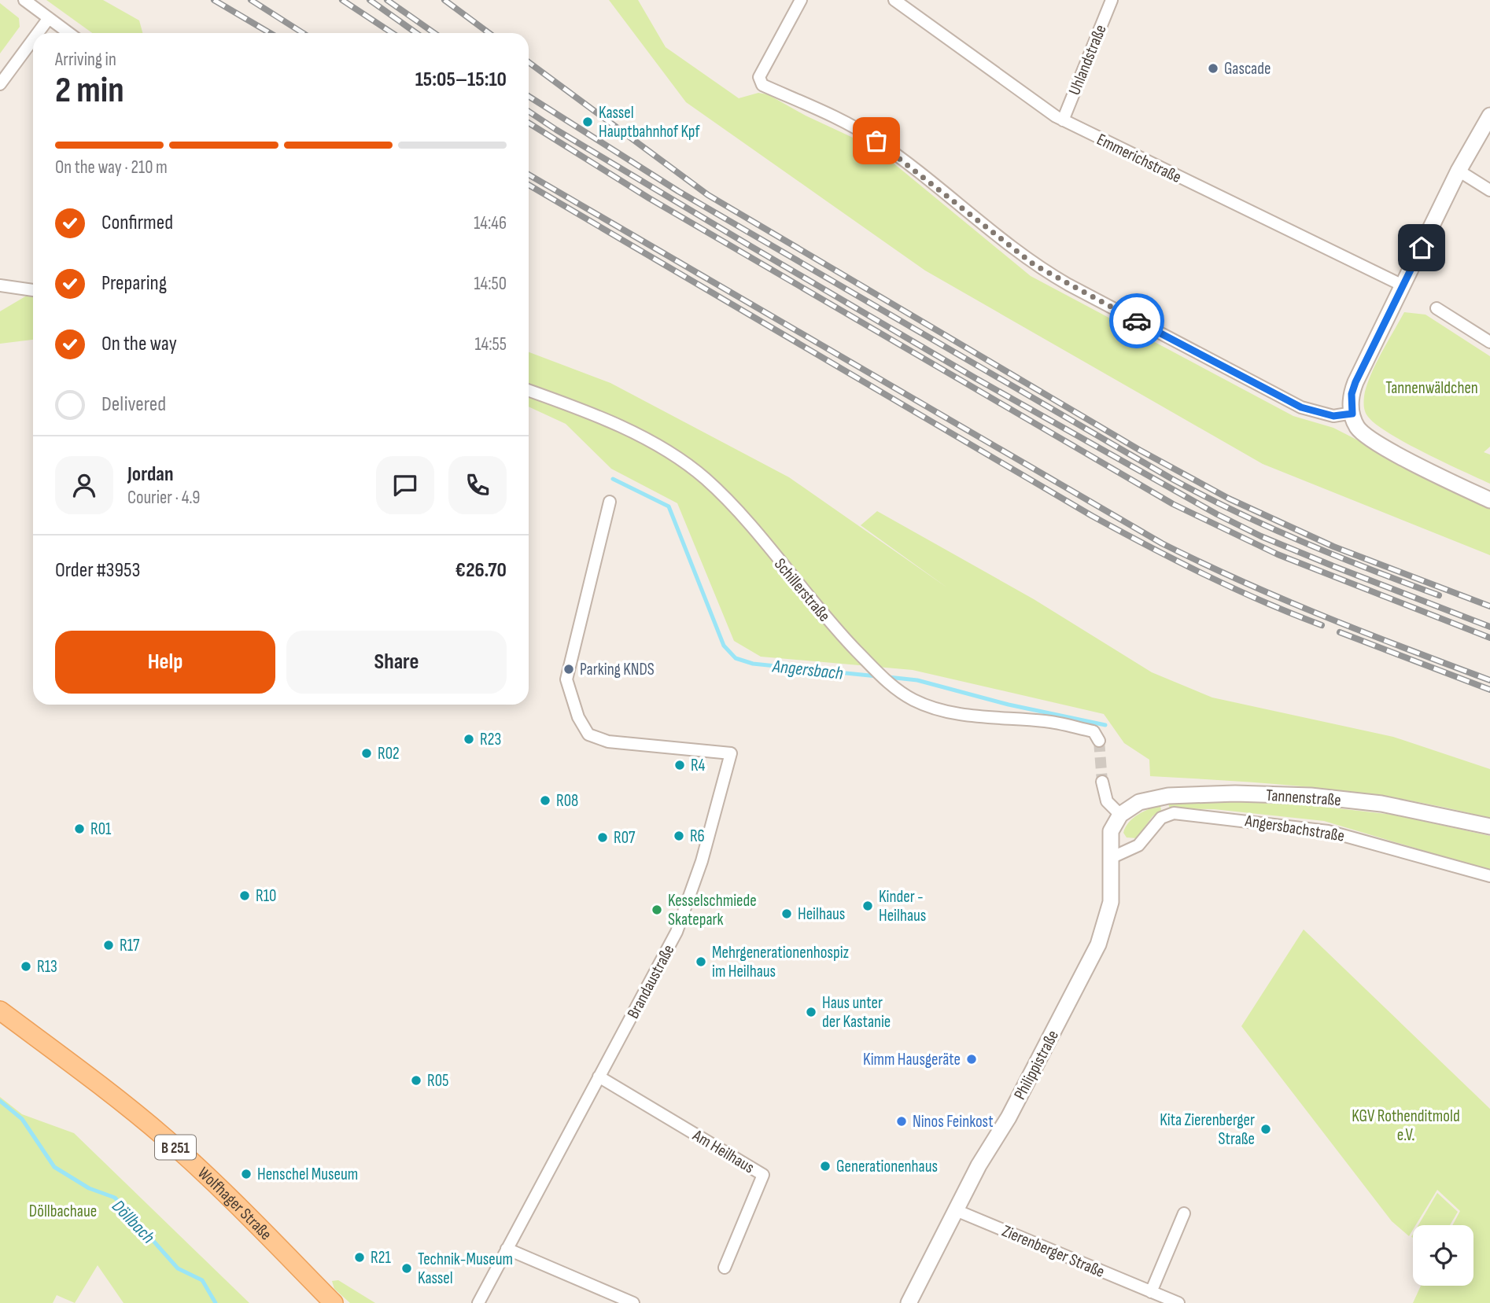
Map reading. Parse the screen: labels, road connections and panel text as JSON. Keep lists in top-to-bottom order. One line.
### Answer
{"streets":{"main road":["B 251","Wolfhager Straße"],"street":["Uhlandstraße","Emmerichstraße","Schillerstraße","Tannenstraße","Angersbachstraße","Brandaustraße","Philippistraße","Am Heilhaus","Zierenberger Straße"]},"crossings":[["Uhlandstraße","Emmerichstraße"],["Tannenstraße","Philippistraße"],["Angersbachstraße","Philippistraße"],["Brandaustraße","Am Heilhaus"],["Philippistraße","Zierenberger Straße"]],"water":["Angersbach","Döllbach"],"parks":["Tannenwäldchen","KGV Rothenditmold e.V.","Döllbachaue"],"places":["Gascade","Kassel Hauptbahnhof Kpf","Parking KNDS","R23","R02","R4","R08","R01","R6","R07","R10","Kinder - Heilhaus","Kesselschmiede Skatepark","Heilhaus","R17","Mehrgenerationenhospiz im Heilhaus","R13","Haus unter der Kastanie","Kimm Hausgeräte","R05","Ninos Feinkost","Kita Zierenberger Straße","Generationenhaus","Henschel Museum","R21","Technik-Museum Kassel"],"page":{"heading":["2 min","Arriving in","15:05–15:10"],"panel":["Jordan","Courier · 4.9","Order #3953","€26.70"],"bar":"On the way · 210 m","list":[["Confirmed","14:46"],["Preparing","14:50"],["On the way","14:55"],"Delivered"],"buttons":["Help","Share"]}}
